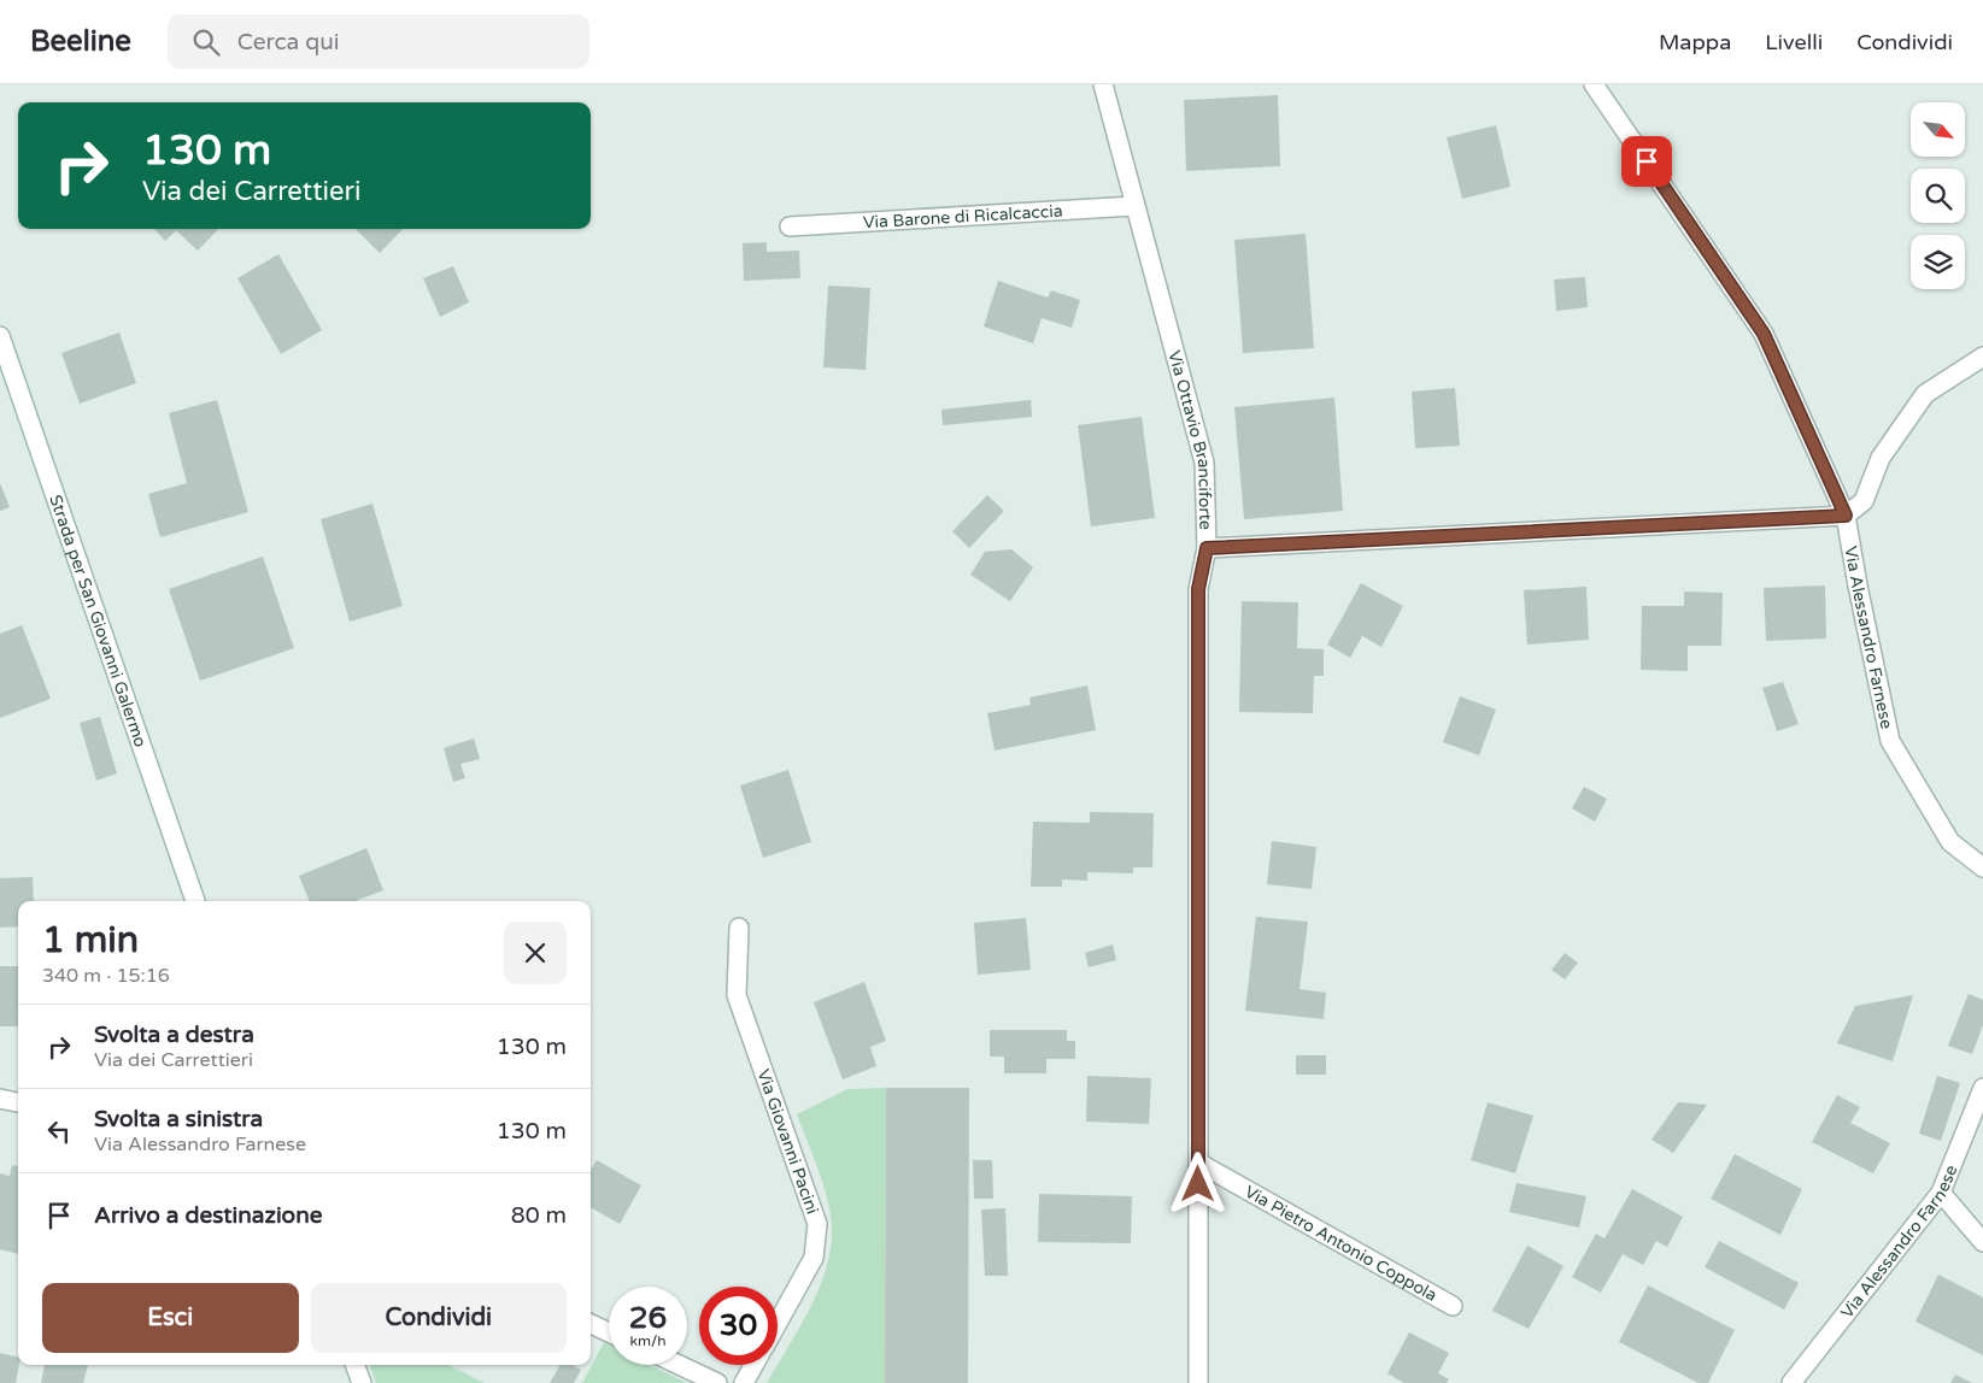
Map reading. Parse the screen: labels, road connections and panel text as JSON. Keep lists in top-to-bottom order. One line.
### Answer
{"streets":{"street":["Via Barone di Ricalcaccia","Via Ottavio Branciforte","Strada per San Giovanni Galermo","Via Alessandro Farnese","Via Giovanni Pacini","Via Pietro Antonio Coppola"]},"crossings":[["Via Barone di Ricalcaccia","Via Ottavio Branciforte"],["Via Ottavio Branciforte","Via Pietro Antonio Coppola"]],"north":"bottom right","page":{"header":"Beeline","search":"Cerca qui","nav":["Mappa","Livelli","Condividi"],"turn":["130 m","Via dei Carrettieri"],"heading":["1 min","340 m · 15:16"],"list":[{"name":"Svolta a destra","note":"Via dei Carrettieri","value":"130 m"},{"name":"Svolta a sinistra","note":"Via Alessandro Farnese","value":"130 m"},{"name":"Arrivo a destinazione","value":"80 m"}],"buttons":["Esci","Condividi"],"speed":"26 km/h","limit":"30"}}
